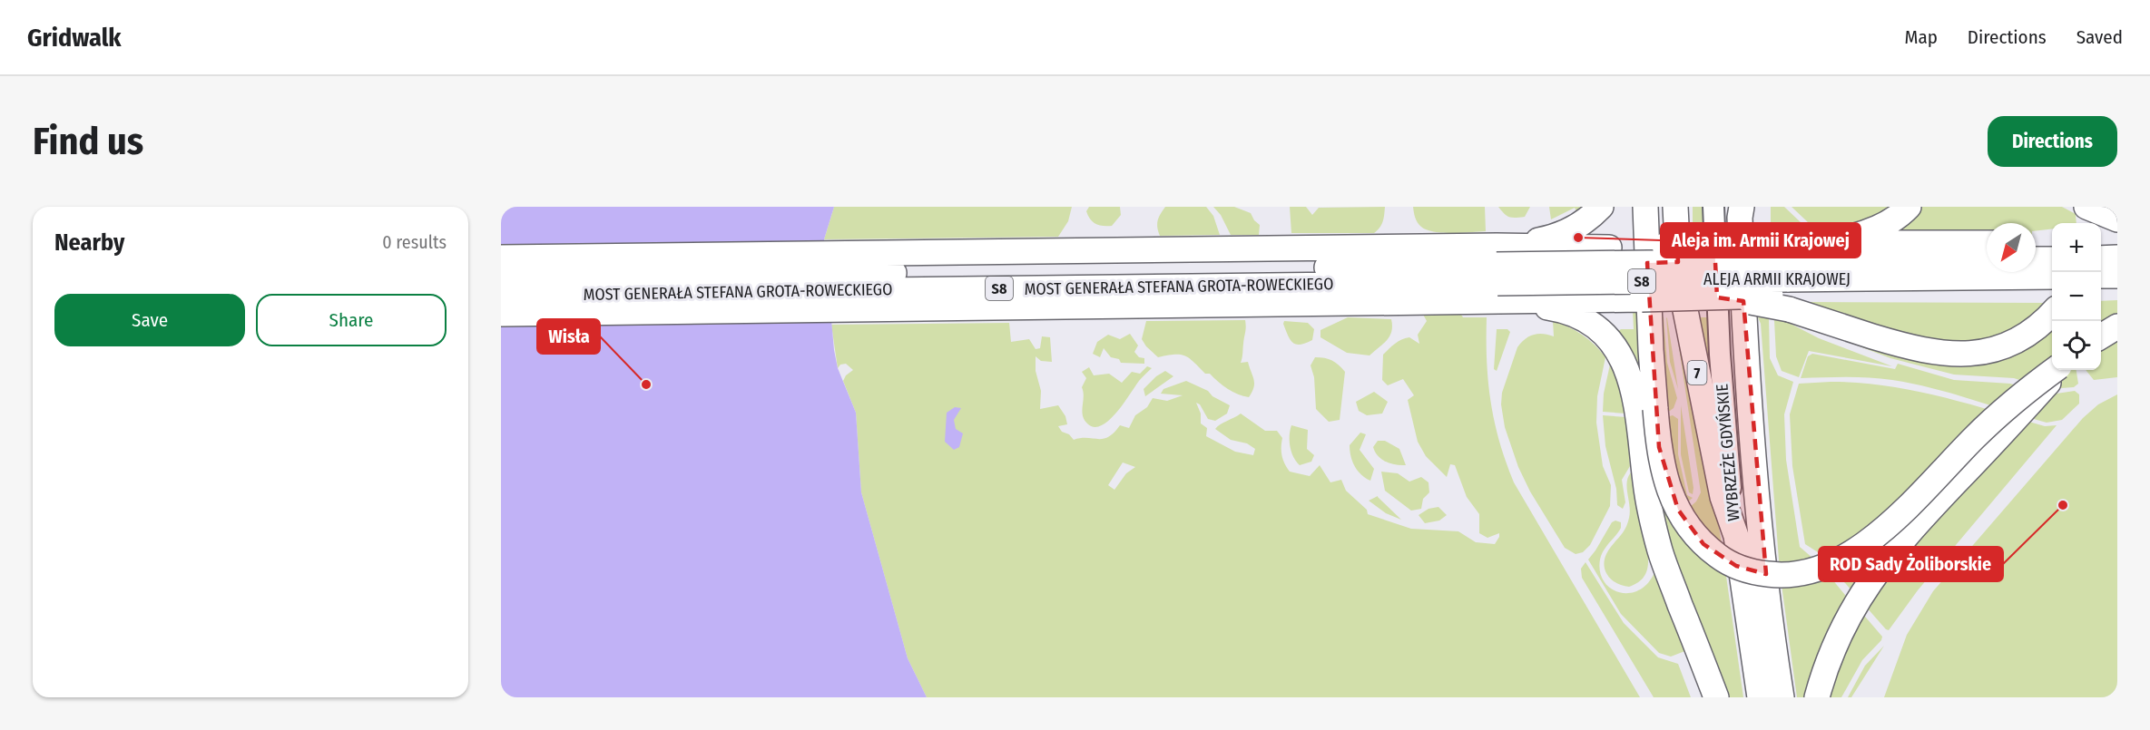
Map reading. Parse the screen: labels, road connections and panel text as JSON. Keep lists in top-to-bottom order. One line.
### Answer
{"streets":{"highway":["ALEJA ARMII KRAJOWEJ","S8","MOST GENERAŁA STEFANA GROTA-ROWECKIEGO","7","WYBRZEŻE GDYŃSKIE"]},"crossings":[["ALEJA ARMII KRAJOWEJ","MOST GENERAŁA STEFANA GROTA-ROWECKIEGO"],["7","WYBRZEŻE GDYŃSKIE"]],"places":["Aleja im. Armii Krajowej","Wisła","ROD Sady Żoliborskie"],"north":"bottom left","page":{"header":"Gridwalk","nav":["Map","Directions","Saved"],"buttons":["Directions",["Save","Share"]],"title":"Find us","heading":["Nearby","0 results"],"map_buttons":["+","−"]}}
